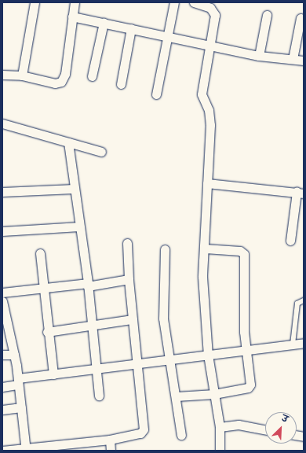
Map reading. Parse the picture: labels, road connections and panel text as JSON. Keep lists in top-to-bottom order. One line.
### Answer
{"north":"top right"}
